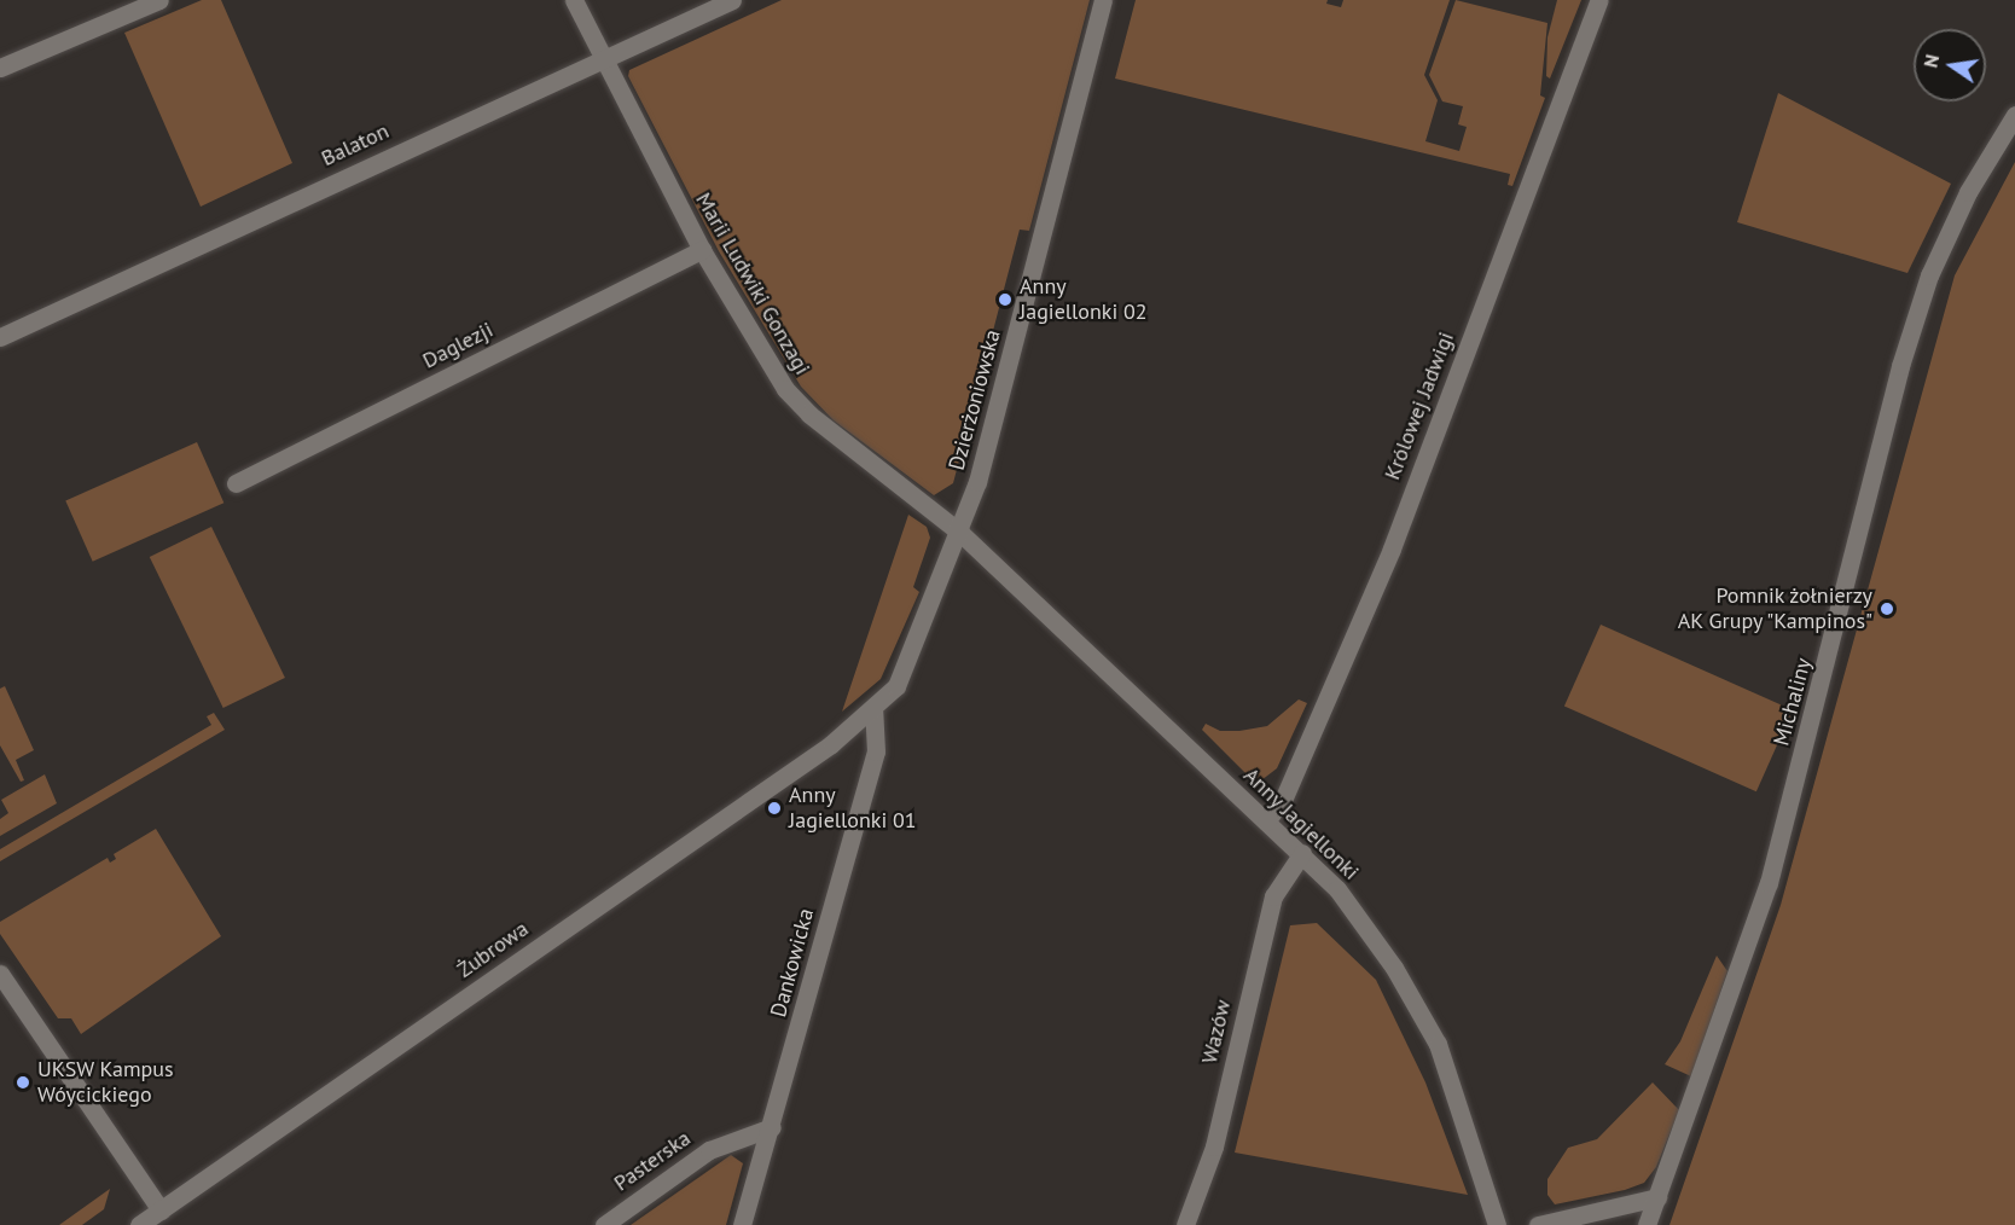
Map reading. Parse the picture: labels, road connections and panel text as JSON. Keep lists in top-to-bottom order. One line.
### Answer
{"streets":{"street":["Balaton","Marii Ludwiki Gonzagi","Daglezji","Dzierżoniowska","Królowej Jadwigi","Michaliny","Anny Jagiellonki","Żubrowa","Dankowicka","Wazów","Pasterska"]},"crossings":[["Balaton","Marii Ludwiki Gonzagi"],["Marii Ludwiki Gonzagi","Daglezji"],["Marii Ludwiki Gonzagi","Dzierżoniowska"],["Marii Ludwiki Gonzagi","Anny Jagiellonki"],["Dzierżoniowska","Anny Jagiellonki"],["Dzierżoniowska","Żubrowa"],["Dzierżoniowska","Dankowicka"],["Królowej Jadwigi","Anny Jagiellonki"],["Anny Jagiellonki","Wazów"],["Żubrowa","Dankowicka"],["Dankowicka","Pasterska"]],"places":["Anny Jagiellonki 02","Pomnik żołnierzy AK Grupy \"Kampinos\"","Anny Jagiellonki 01","UKSW Kampus Wóycickiego"],"north":"left"}
